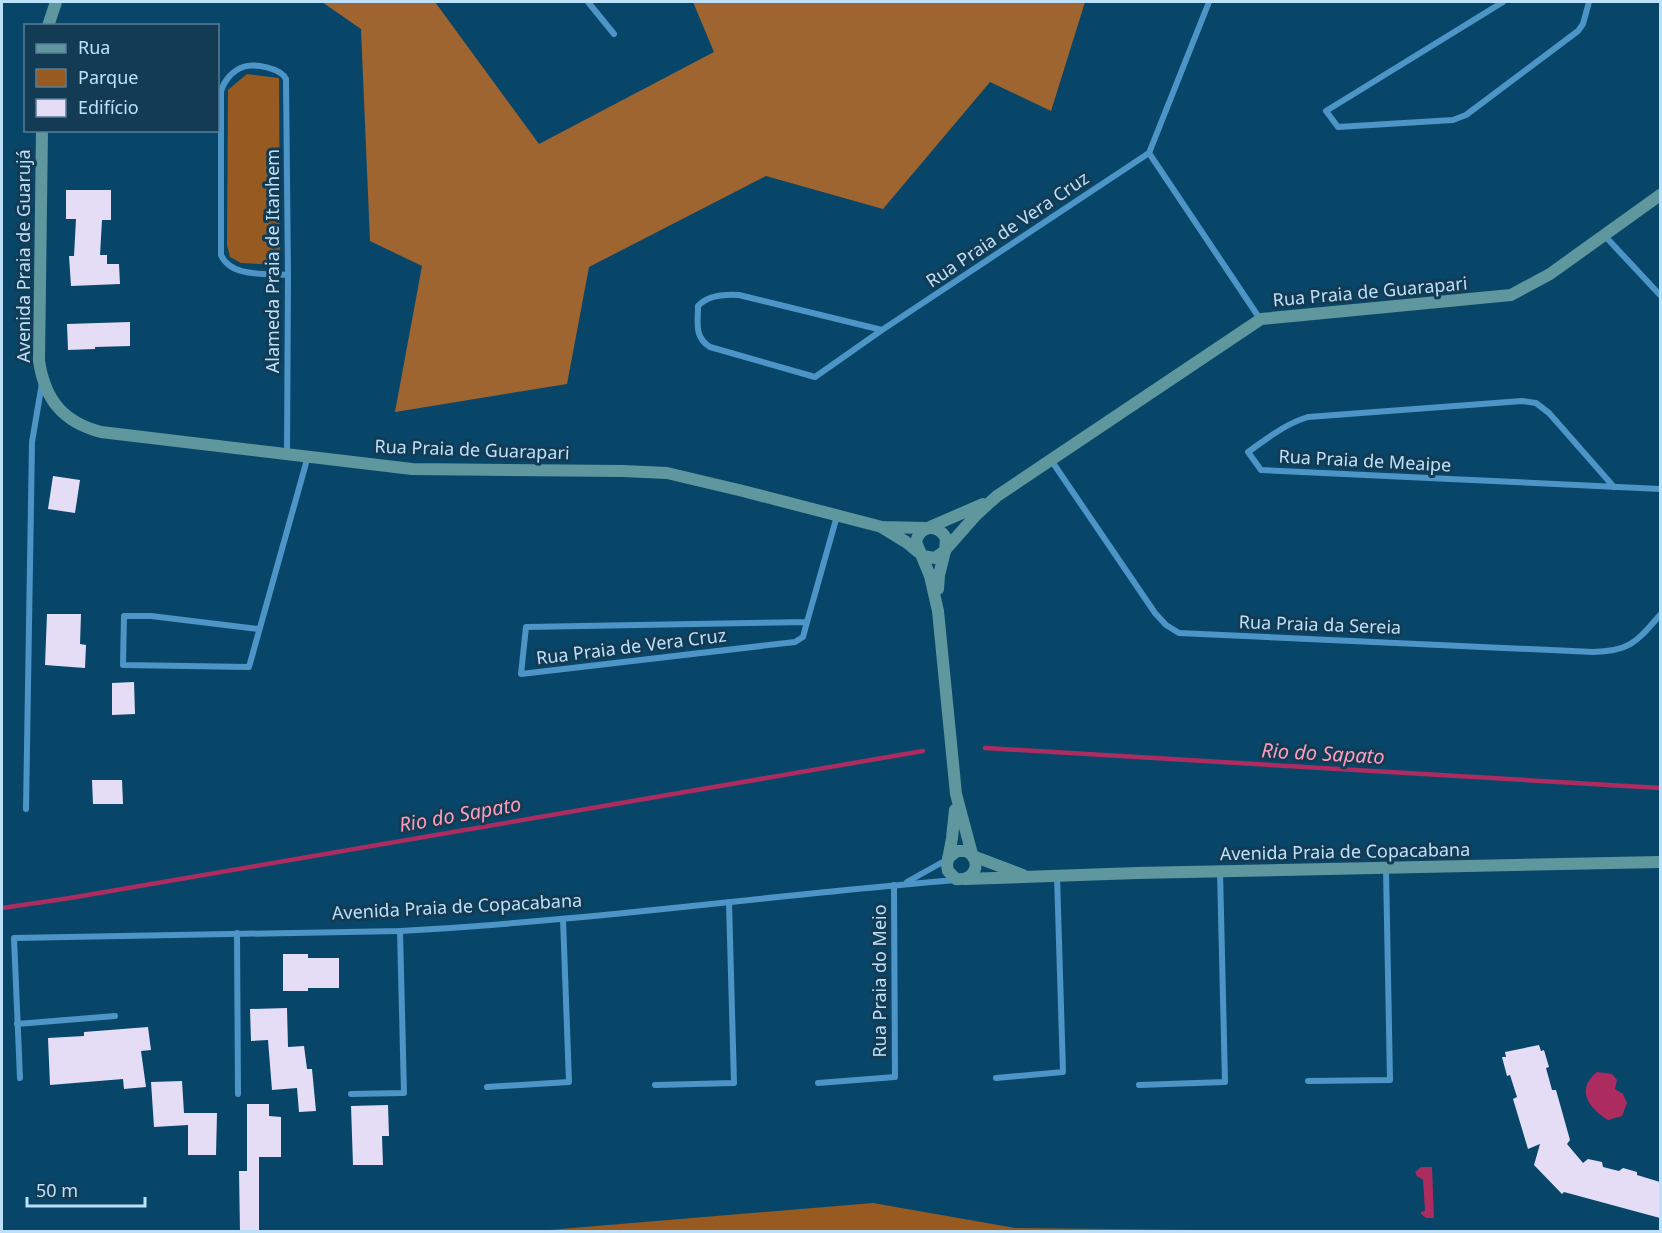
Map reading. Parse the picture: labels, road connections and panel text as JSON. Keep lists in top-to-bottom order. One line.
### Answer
{"streets":{"street":["Rua Praia de Vera Cruz","Avenida Praia de Guarujá","Alameda Praia de Itanhem","Rua Praia de Guarapari","Rua Praia de Meaipe","Rua Praia da Sereia","Avenida Praia de Copacabana","Rua Praia do Meio"]},"crossings":[["Rua Praia de Vera Cruz","Rua Praia de Guarapari"],["Avenida Praia de Guarujá","Rua Praia de Guarapari"],["Alameda Praia de Itanhem","Rua Praia de Guarapari"],["Rua Praia de Guarapari","Rua Praia da Sereia"],["Avenida Praia de Copacabana","Rua Praia do Meio"]],"water":["Rio do Sapato"],"legend":["Rua","Parque","Edifício"],"scale_bar":"50 m"}
